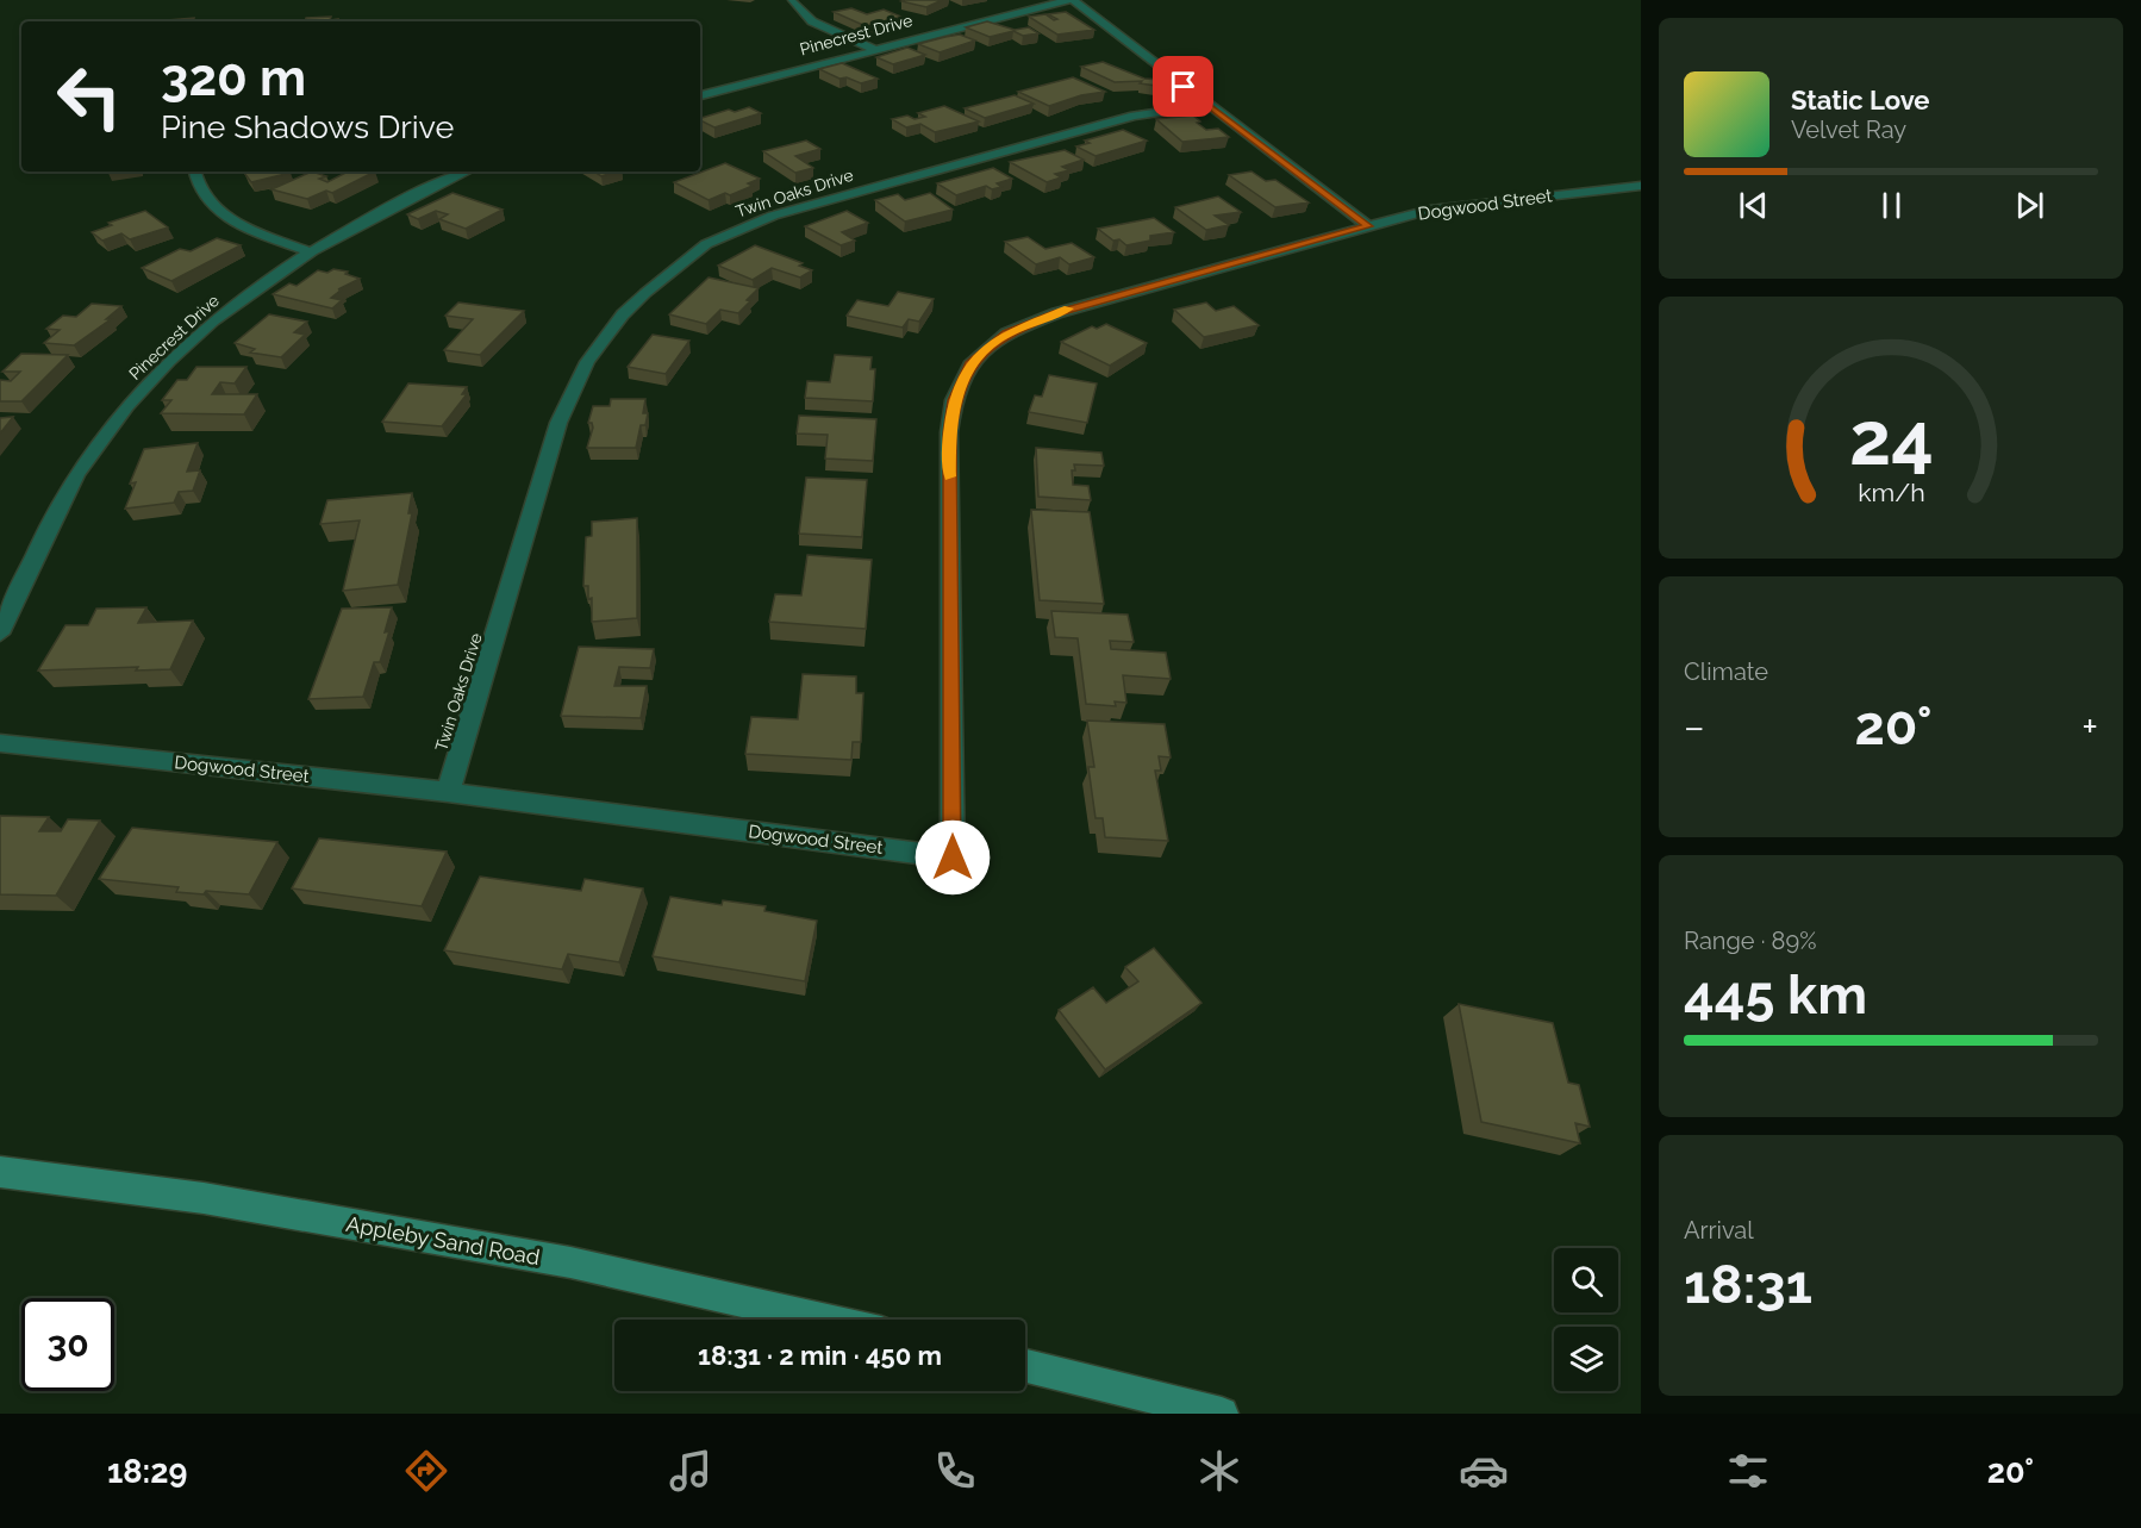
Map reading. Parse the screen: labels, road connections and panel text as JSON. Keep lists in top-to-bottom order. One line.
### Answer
{"streets":{"main road":["Appleby Sand Road"],"street":["Pinecrest Drive","Twin Oaks Drive","Dogwood Street"]},"crossings":[["Twin Oaks Drive","Dogwood Street"]],"page":{"turn":["320 m","Pine Shadows Drive"],"song":["Static Love","Velvet Ray"],"tile":["Climate",["Range · 89%","445 km"],["Arrival","18:31"]],"heat":["−","20°","+"],"limit":"30","trip":"18:31 · 2 min · 450 m","tabs":["18:29","20°"],"gauge":["24","km/h"]}}
